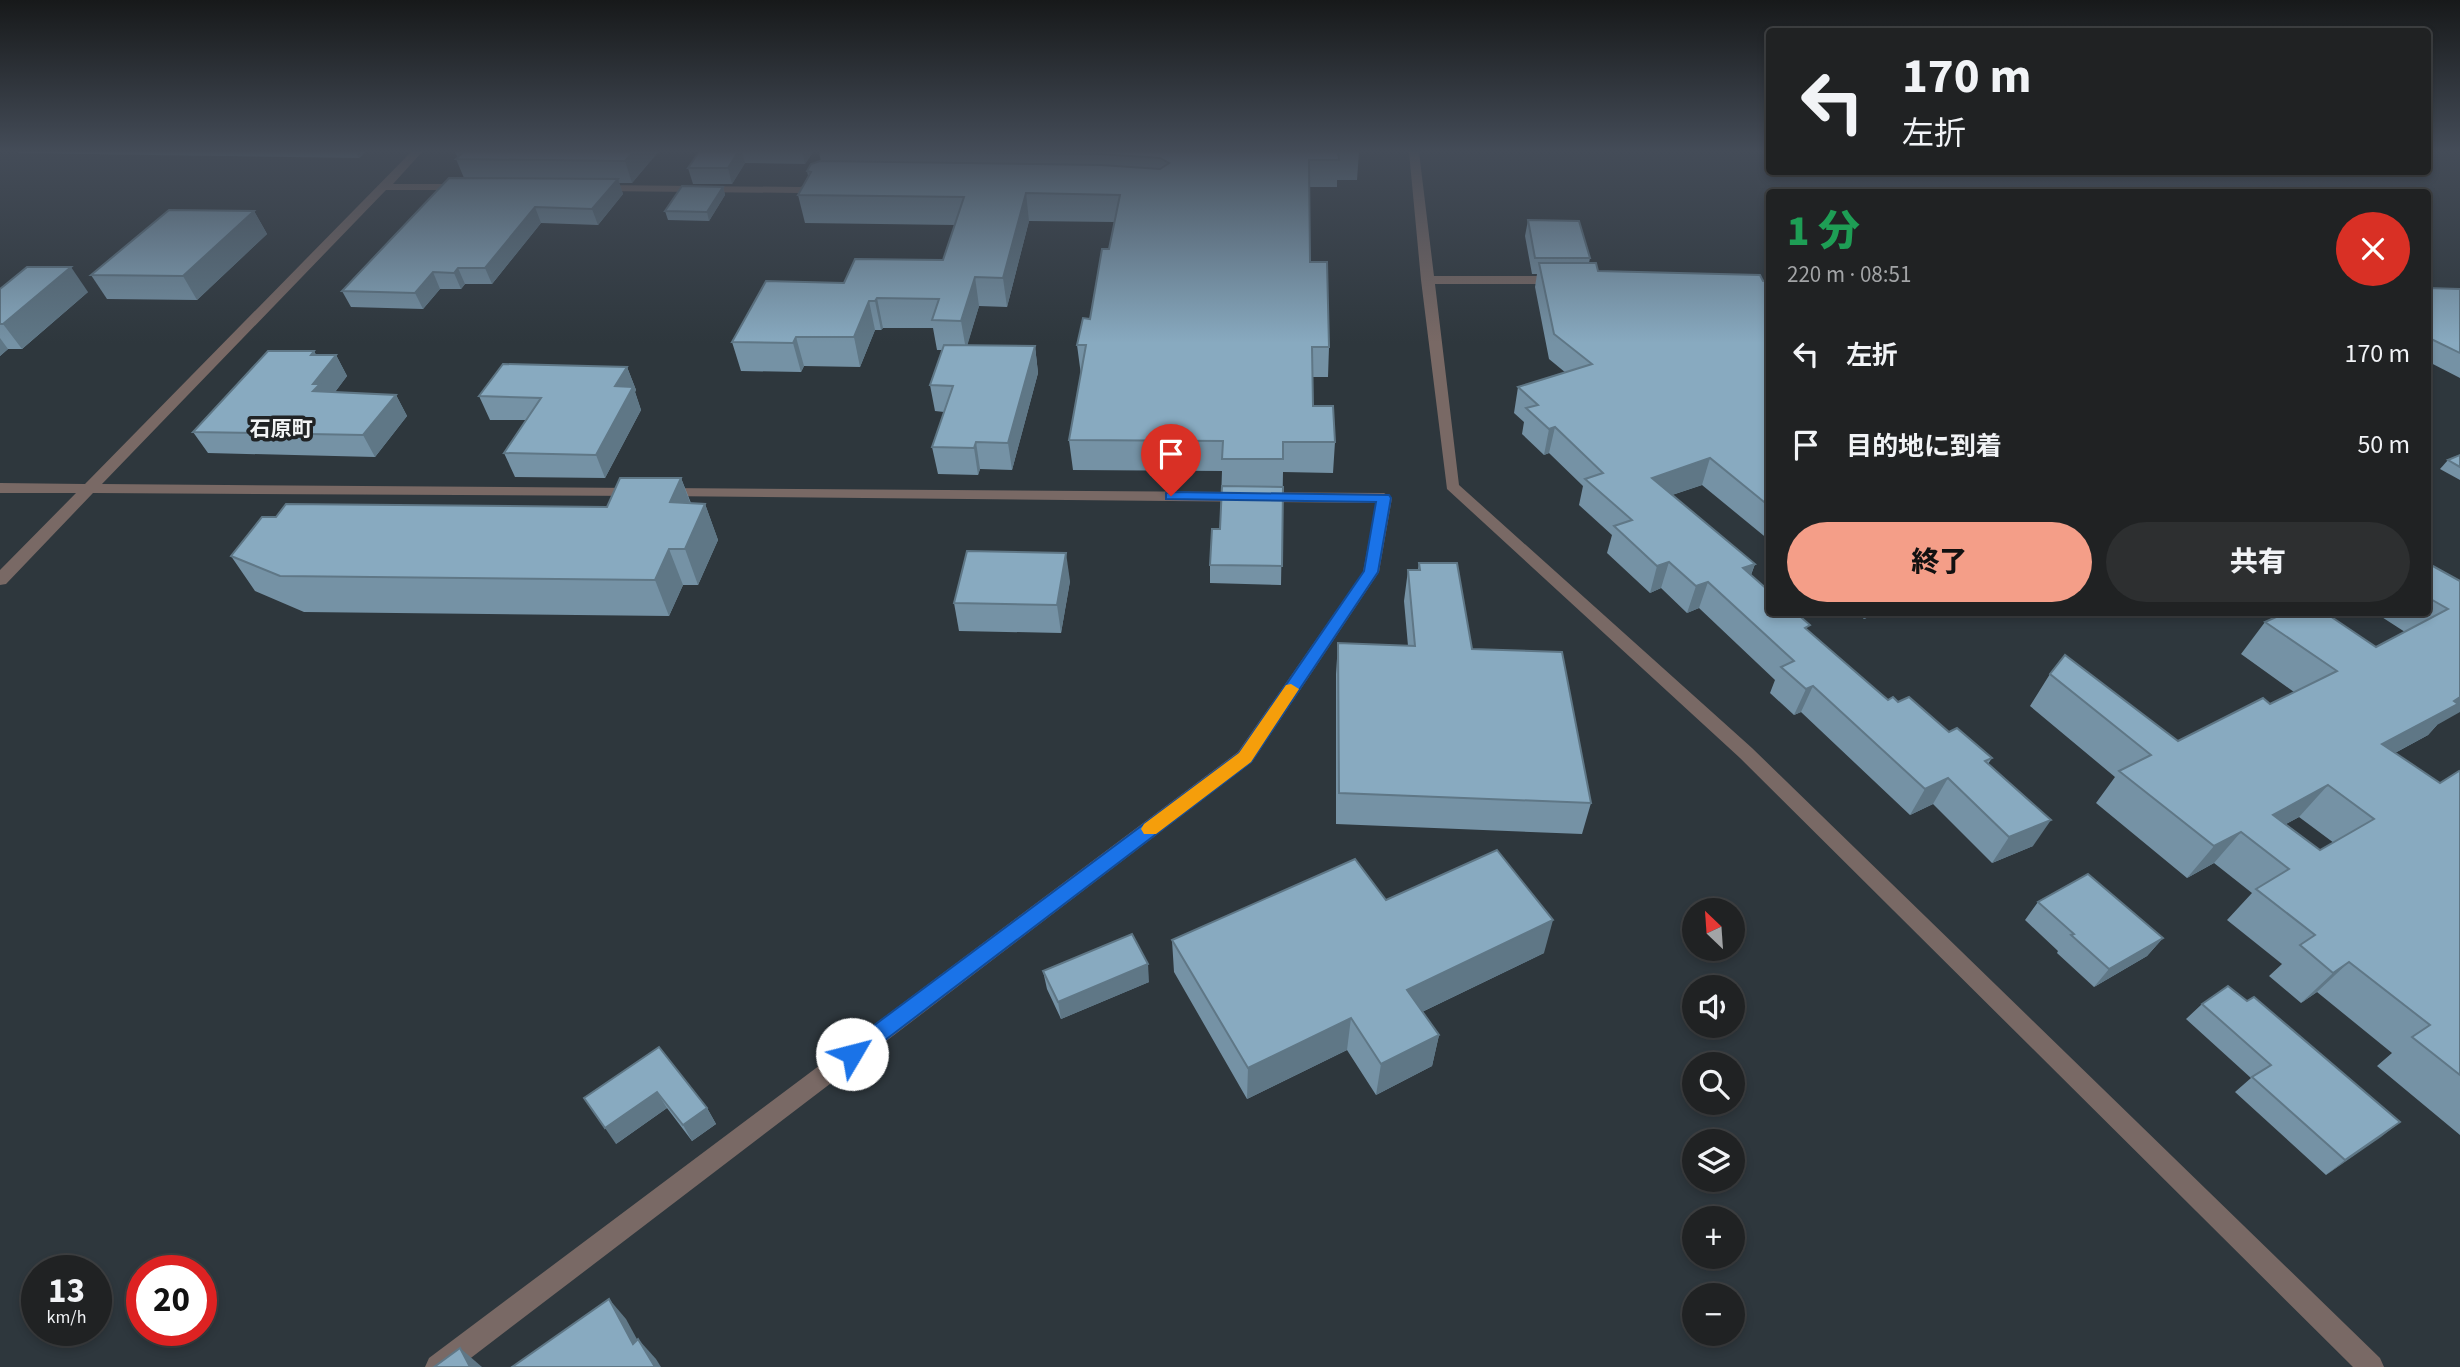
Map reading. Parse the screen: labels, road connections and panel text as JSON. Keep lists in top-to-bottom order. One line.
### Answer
{"districts":["石原町"],"north":"top left","page":{"turn":["170 m","左折"],"heading":["1 分","220 m · 08:51"],"list":[{"name":"左折","value":"170 m"},{"name":"目的地に到着","value":"50 m"}],"buttons":["終了","共有"],"map_buttons":["+","−"],"speed":"13 km/h","limit":"20"}}
